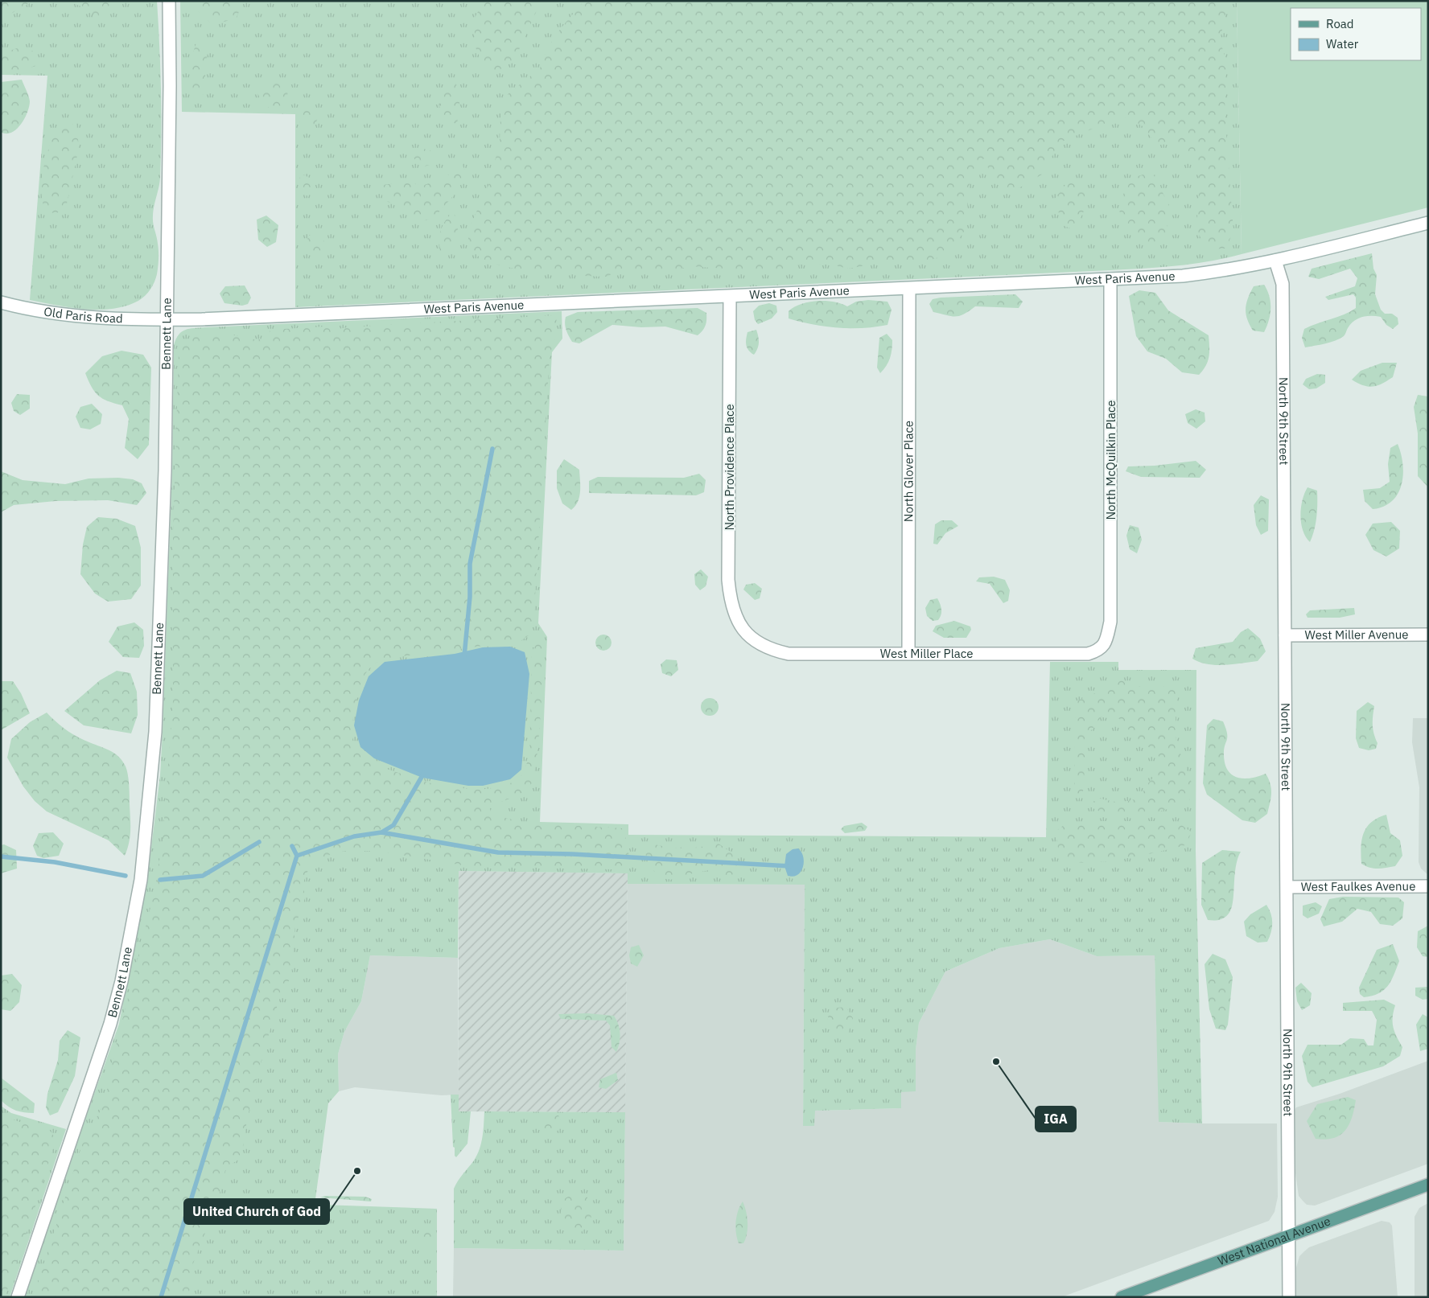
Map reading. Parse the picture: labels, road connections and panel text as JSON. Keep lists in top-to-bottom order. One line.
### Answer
{"streets":{"main road":["West National Avenue"],"street":["West Paris Avenue","Old Paris Road","Bennett Lane","North 9th Street","North McQuilkin Place","North Providence Place","North Glover Place","West Miller Avenue","West Miller Place","West Faulkes Avenue"]},"crossings":[["West Paris Avenue","Old Paris Road"],["West Paris Avenue","Bennett Lane"],["West Paris Avenue","North 9th Street"],["West Paris Avenue","North McQuilkin Place"],["West Paris Avenue","North Providence Place"],["West Paris Avenue","North Glover Place"],["Old Paris Road","Bennett Lane"],["North 9th Street","West Miller Avenue"],["North 9th Street","West Faulkes Avenue"],["North 9th Street","West National Avenue"],["North McQuilkin Place","West Miller Place"],["North Providence Place","West Miller Place"],["North Glover Place","West Miller Place"]],"places":["IGA","United Church of God"],"legend":["Road","Water"]}
